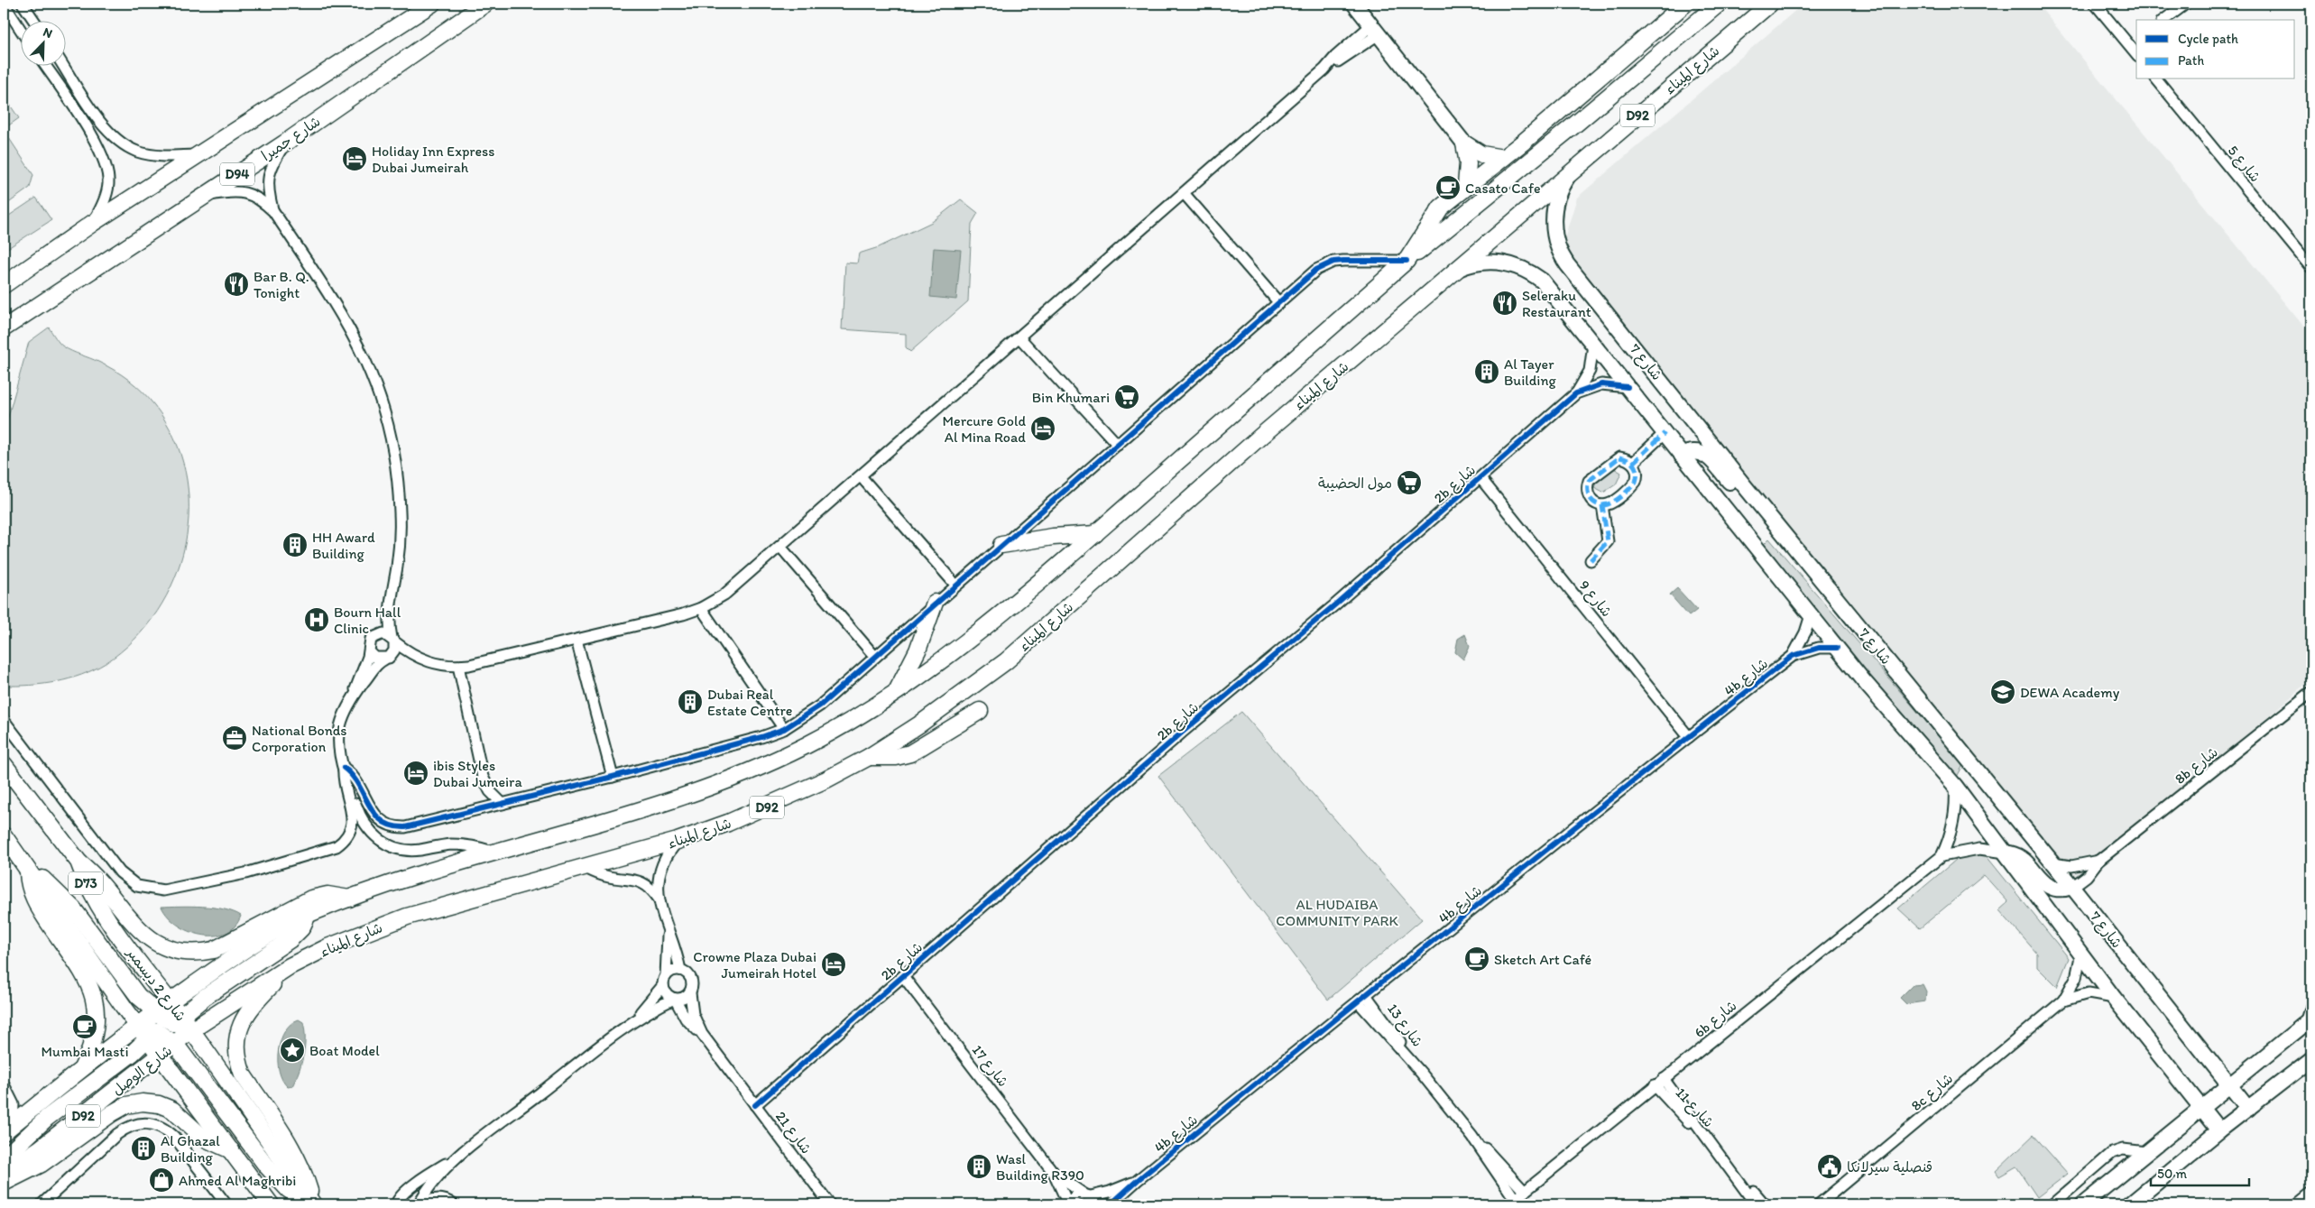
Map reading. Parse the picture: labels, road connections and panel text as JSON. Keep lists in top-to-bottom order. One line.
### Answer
{"streets":{"main road":["شارع الميناء","D92","شارع جميرا","D94","شارع 7","D73","شارع 2 ديسمبر","شارع الوصل"],"street":["شارع 5","2b شارع","شارع 9","4b شارع","8b شارع","6b شارع","شارع 13","شارع 17","8c شارع","شارع 11","شارع 21"]},"crossings":[["شارع الميناء","شارع 7"],["شارع الميناء","شارع 2 ديسمبر"],["شارع الميناء","شارع الوصل"],["شارع 7","8b شارع"],["2b شارع","شارع 9"],["2b شارع","شارع 17"],["2b شارع","شارع 21"],["شارع 9","4b شارع"],["4b شارع","شارع 13"],["4b شارع","شارع 17"],["شارع 2 ديسمبر","شارع الوصل"],["6b شارع","شارع 13"],["6b شارع","شارع 11"]],"parks":["AL HUDAIBA COMMUNITY PARK"],"places":{"hotel":["Holiday Inn Express Dubai Jumeirah","Mercure Gold Al Mina Road","ibis Styles Dubai Jumeira","Crowne Plaza Dubai Jumeirah Hotel"],"cafe":["Casato Cafe","Sketch Art Café","Mumbai Masti"],"restaurant":["Bar B. Q. Tonight","Seleraku Restaurant"],"building":["Al Tayer Building","HH Award Building","Dubai Real Estate Centre","Al Ghazal Building","Wasl Building R390"],"supermarket":["Bin Khumari","مول الحضيبة"],"hospital":["Bourn Hall Clinic"],"school or university":["DEWA Academy"],"office":["National Bonds Corporation"],"place":["Boat Model"],"public building":["قنصلية سيرلانكا"],"shop":["Ahmed Al Maghribi"]},"legend":["Cycle path","Path"],"scale_bar":"50 m","north":"top right"}
